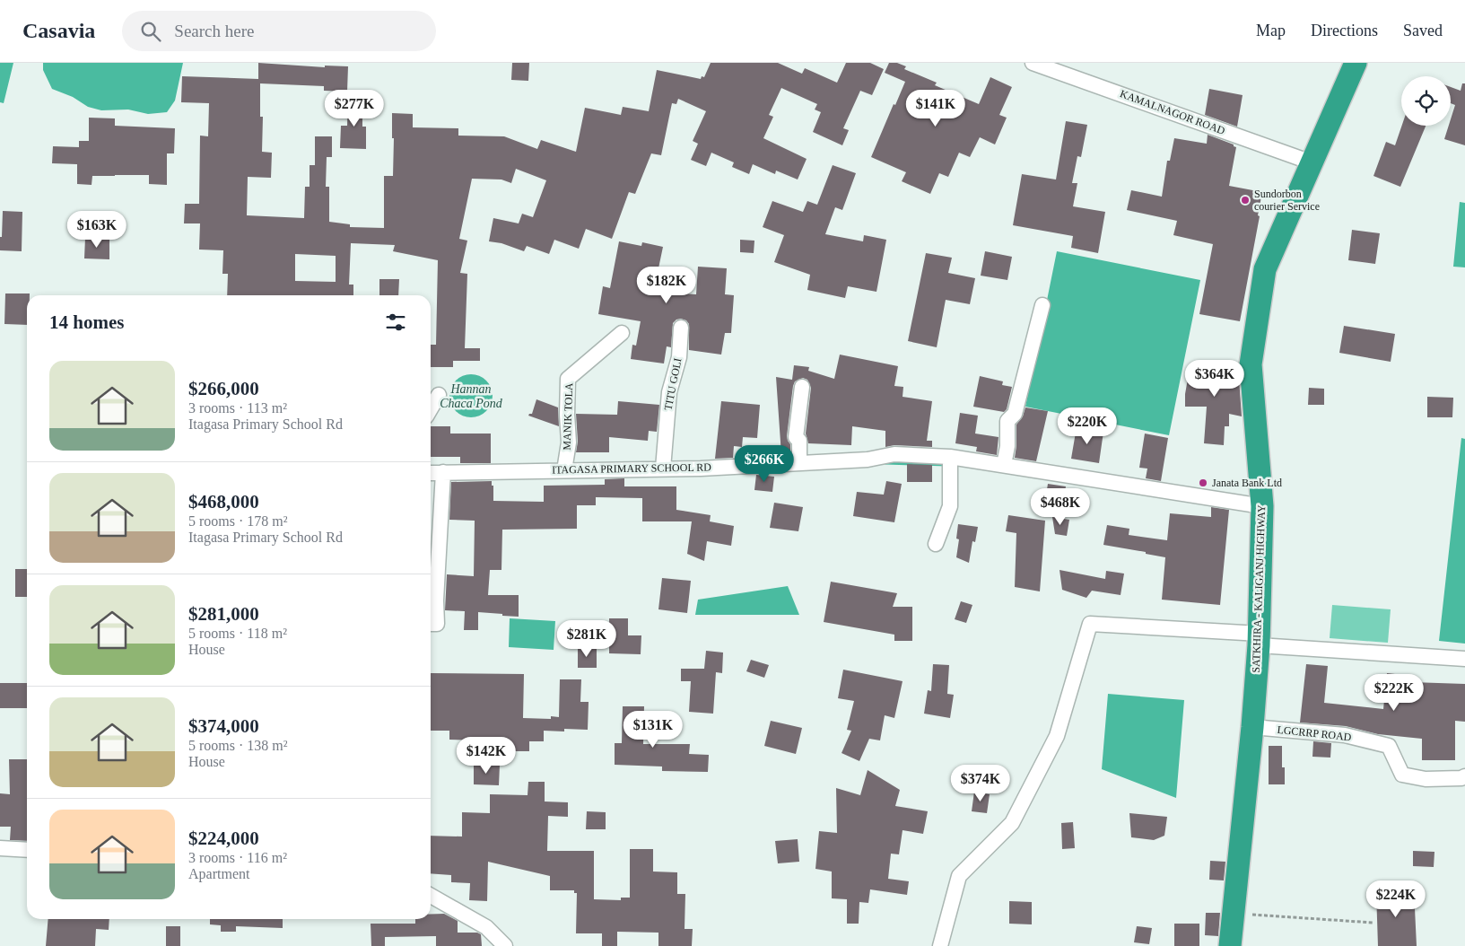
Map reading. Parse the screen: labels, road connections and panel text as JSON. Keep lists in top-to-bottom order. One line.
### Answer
{"streets":{"highway":["SATKHIRA - KALIGANJ HIGHWAY"],"street":["KAMALNAGOR ROAD","TITU GOLI","MANIK TOLA","ITAGASA PRIMARY SCHOOL RD","LGCRRP ROAD"]},"crossings":[["KAMALNAGOR ROAD","SATKHIRA - KALIGANJ HIGHWAY"],["TITU GOLI","ITAGASA PRIMARY SCHOOL RD"],["MANIK TOLA","ITAGASA PRIMARY SCHOOL RD"],["ITAGASA PRIMARY SCHOOL RD","SATKHIRA - KALIGANJ HIGHWAY"],["SATKHIRA - KALIGANJ HIGHWAY","LGCRRP ROAD"]],"water":["Hannan Chaca Pond"],"places":["Sundorbon courier Service","Janata Bank Ltd"],"page":{"header":"Casavia","search":"Search here","nav":["Map","Directions","Saved"],"price":["$277K","$141K","$163K","$182K","$364K","$220K","$266K","$468K","$281K","$222K","$131K","$142K","$374K","$224K"],"heading":"14 homes","list":[{"name":"$266,000","note":"3 rooms · 113 m² · Itagasa Primary School Rd"},{"name":"$468,000","note":"5 rooms · 178 m² · Itagasa Primary School Rd"},{"name":"$281,000","note":"5 rooms · 118 m² · House"},{"name":"$374,000","note":"5 rooms · 138 m² · House"},{"name":"$224,000","note":"3 rooms · 116 m² · Apartment"}]}}
